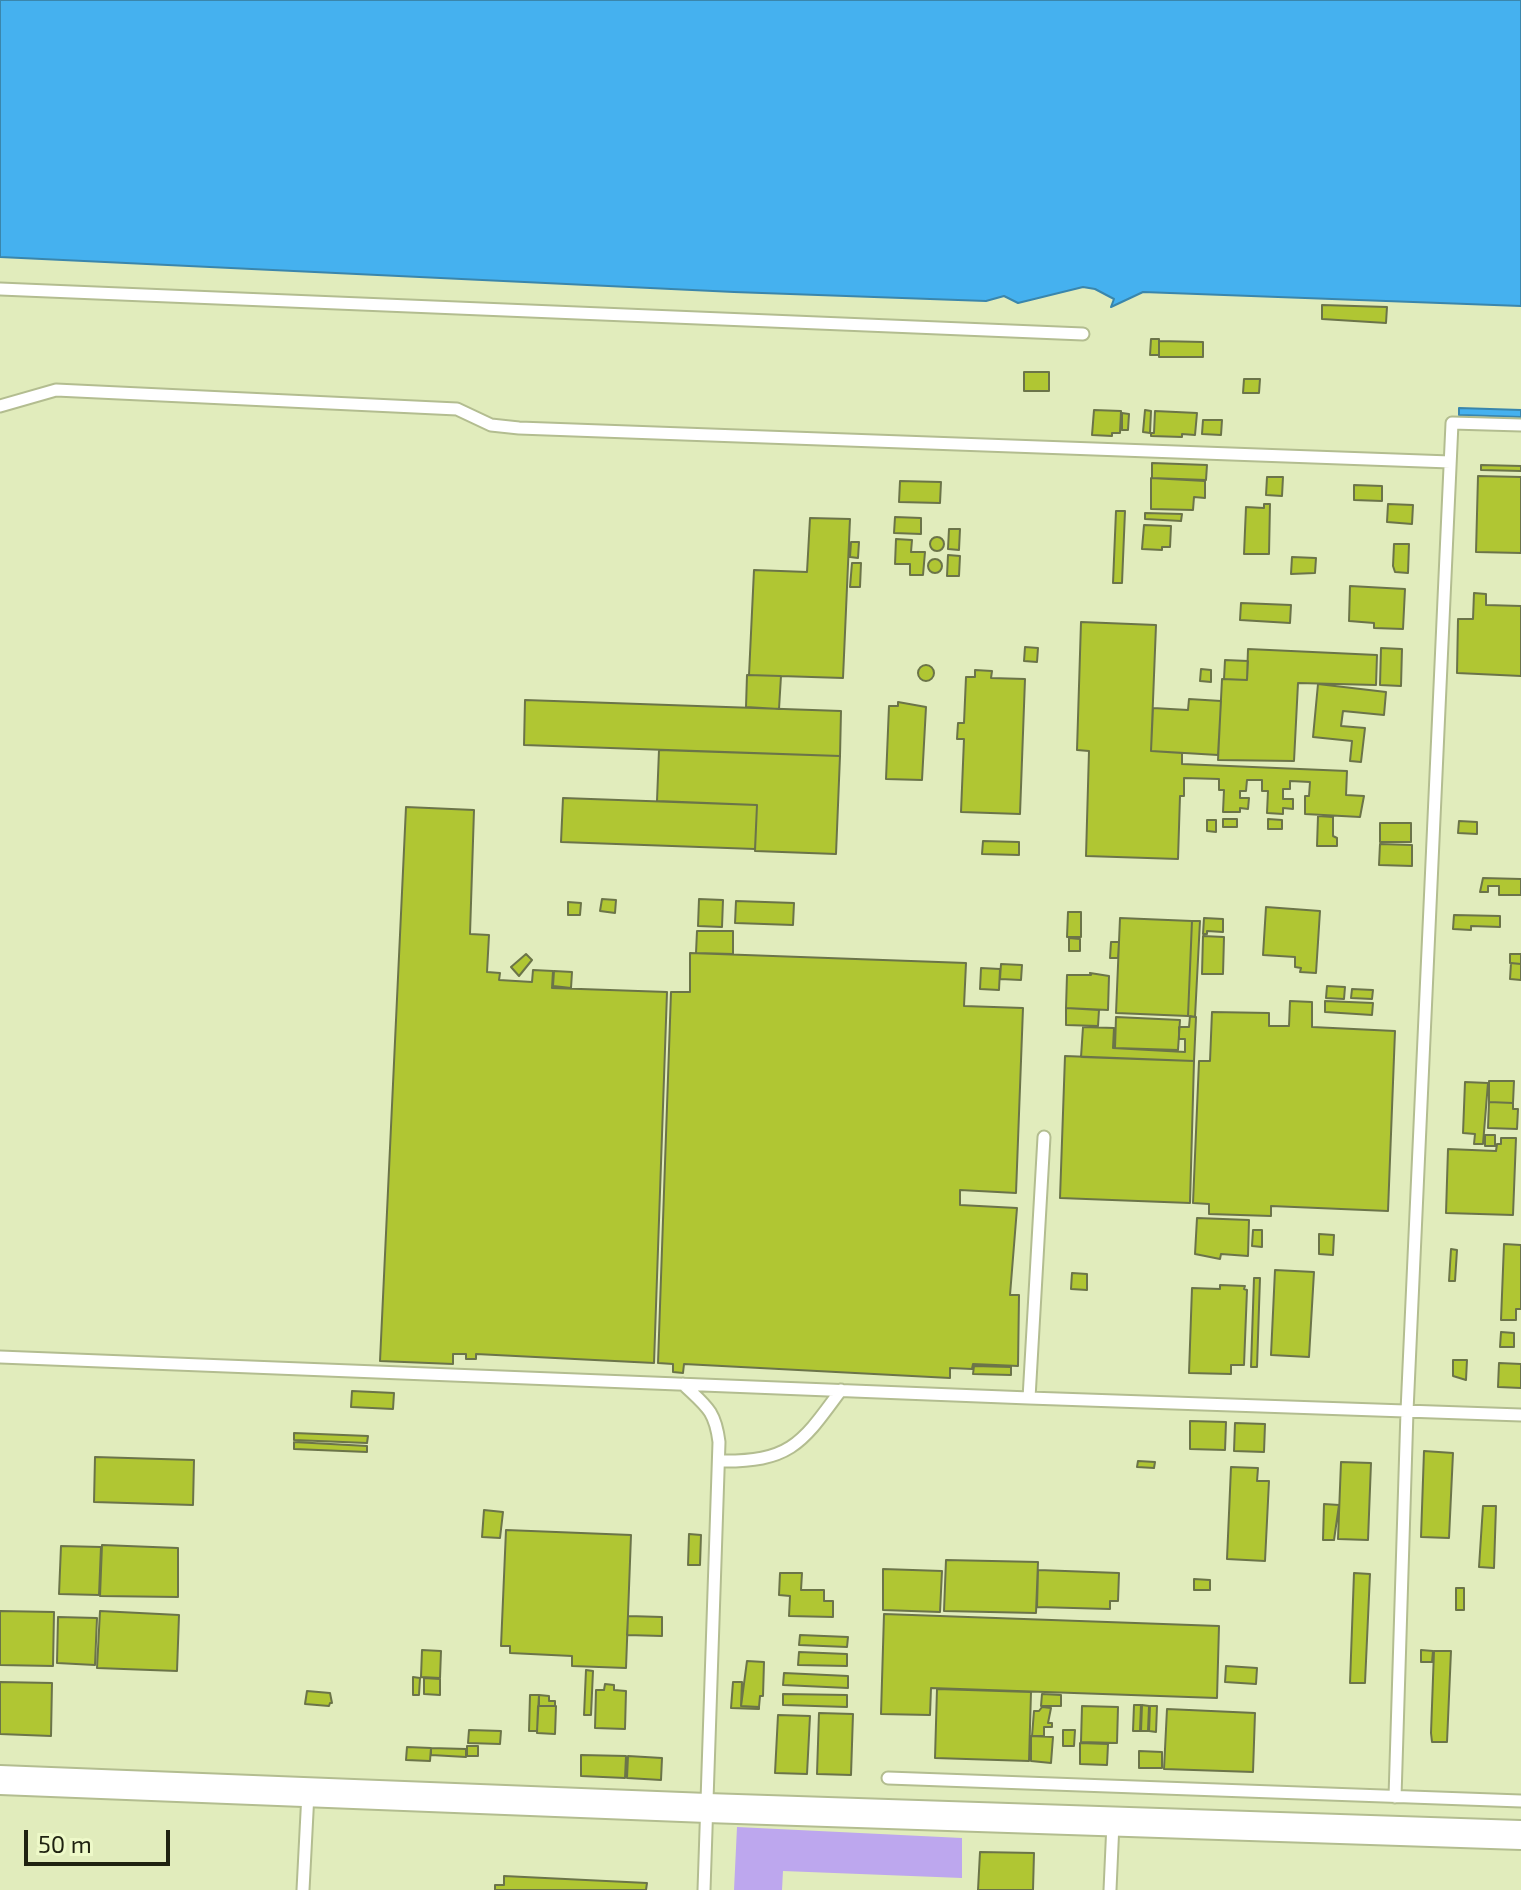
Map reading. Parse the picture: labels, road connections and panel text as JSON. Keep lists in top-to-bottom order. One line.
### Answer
{"scale_bar":"50 m"}
